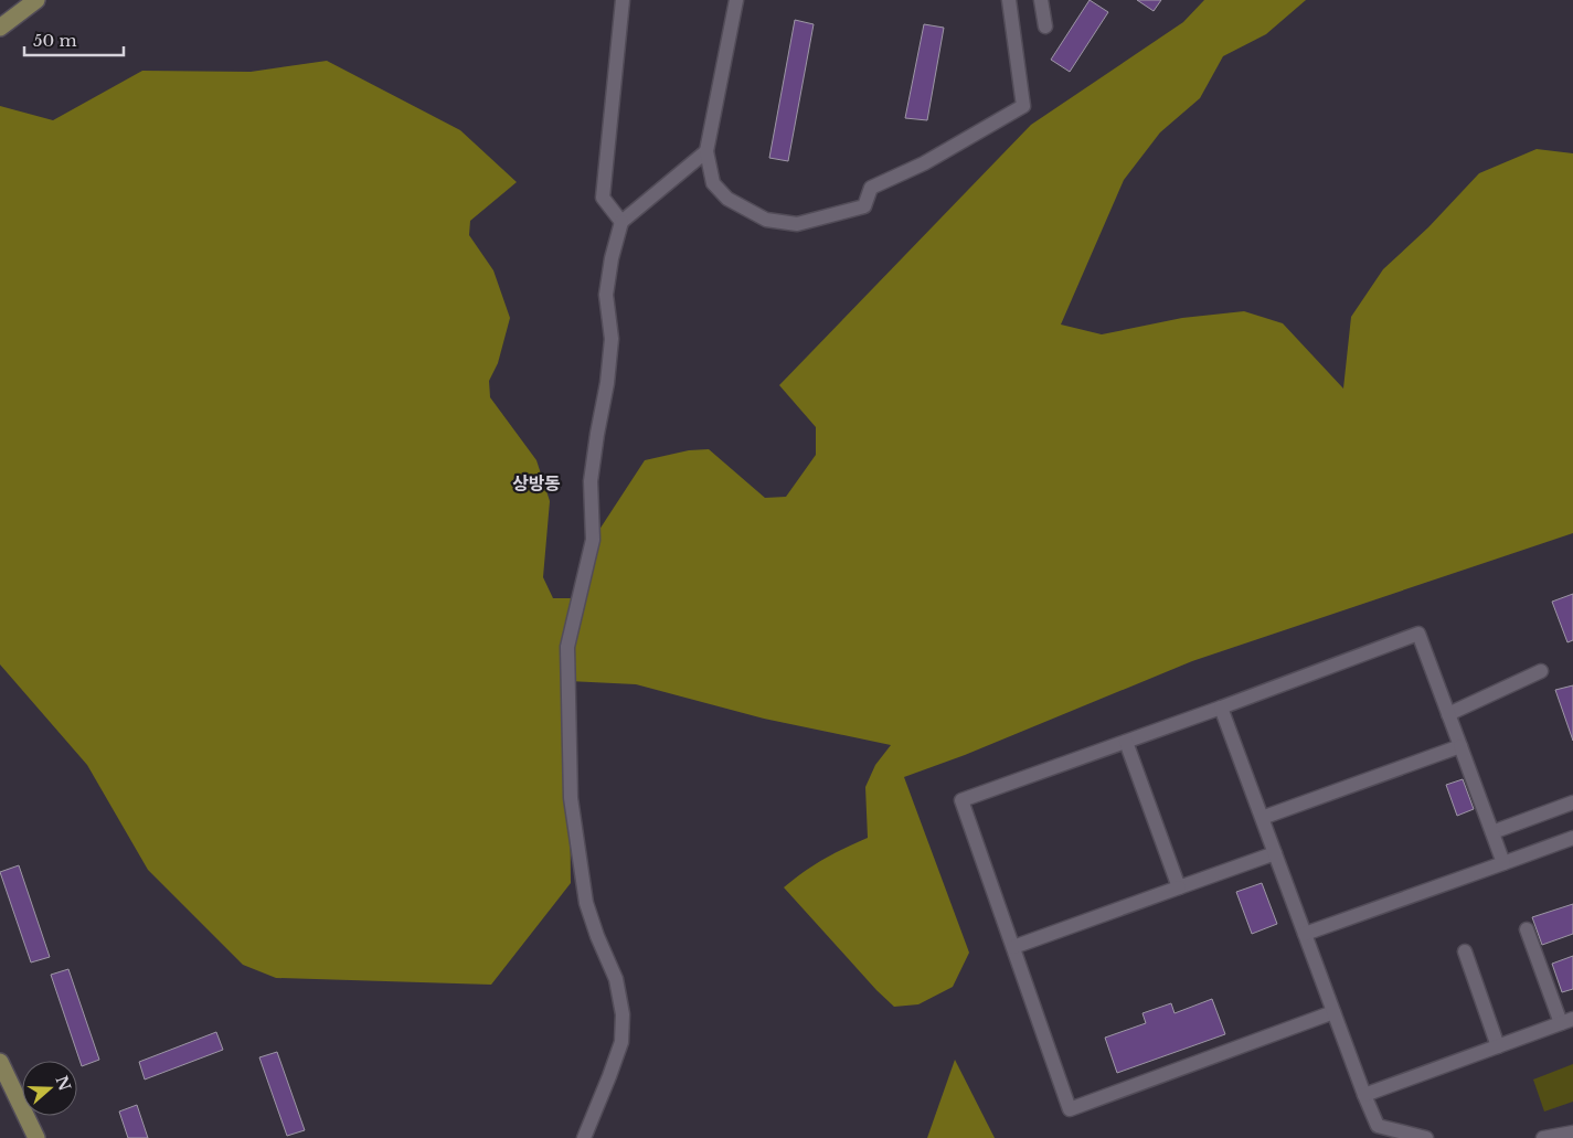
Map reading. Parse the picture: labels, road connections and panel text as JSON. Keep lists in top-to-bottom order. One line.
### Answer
{"districts":["상방동"],"scale_bar":"50 m","north":"right"}
